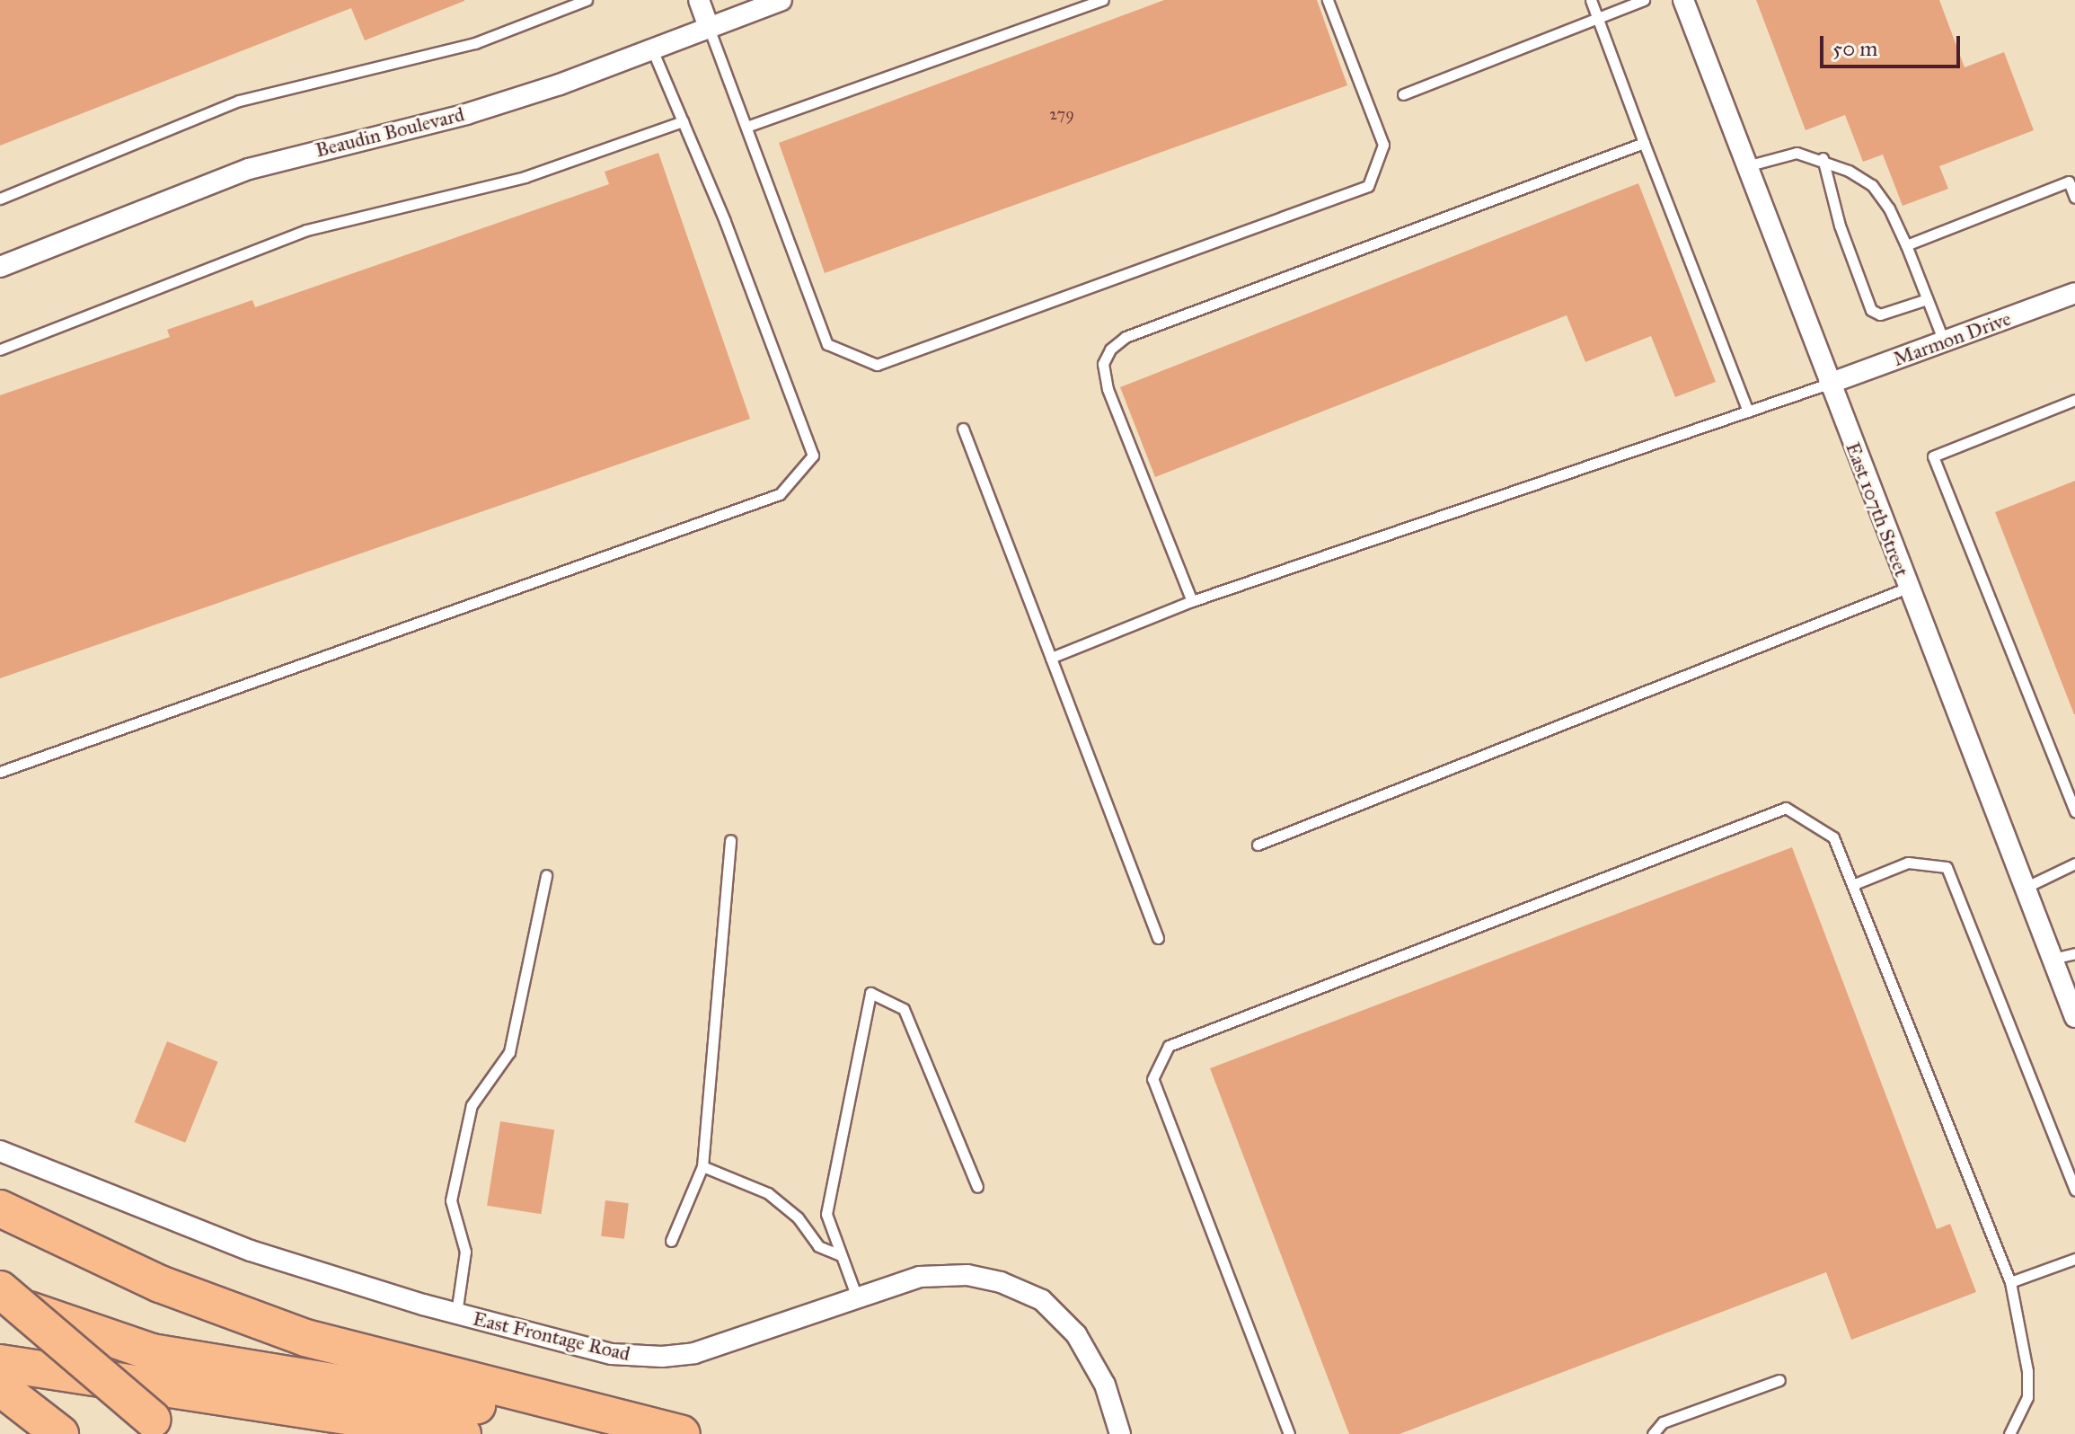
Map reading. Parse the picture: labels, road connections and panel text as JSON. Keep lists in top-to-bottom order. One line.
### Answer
{"streets":{"street":["Beaudin Boulevard","Marmon Drive","East 107th Street","East Frontage Road"]},"crossings":[["Marmon Drive","East 107th Street"]],"house_numbers":["279"],"scale_bar":"50 m"}
